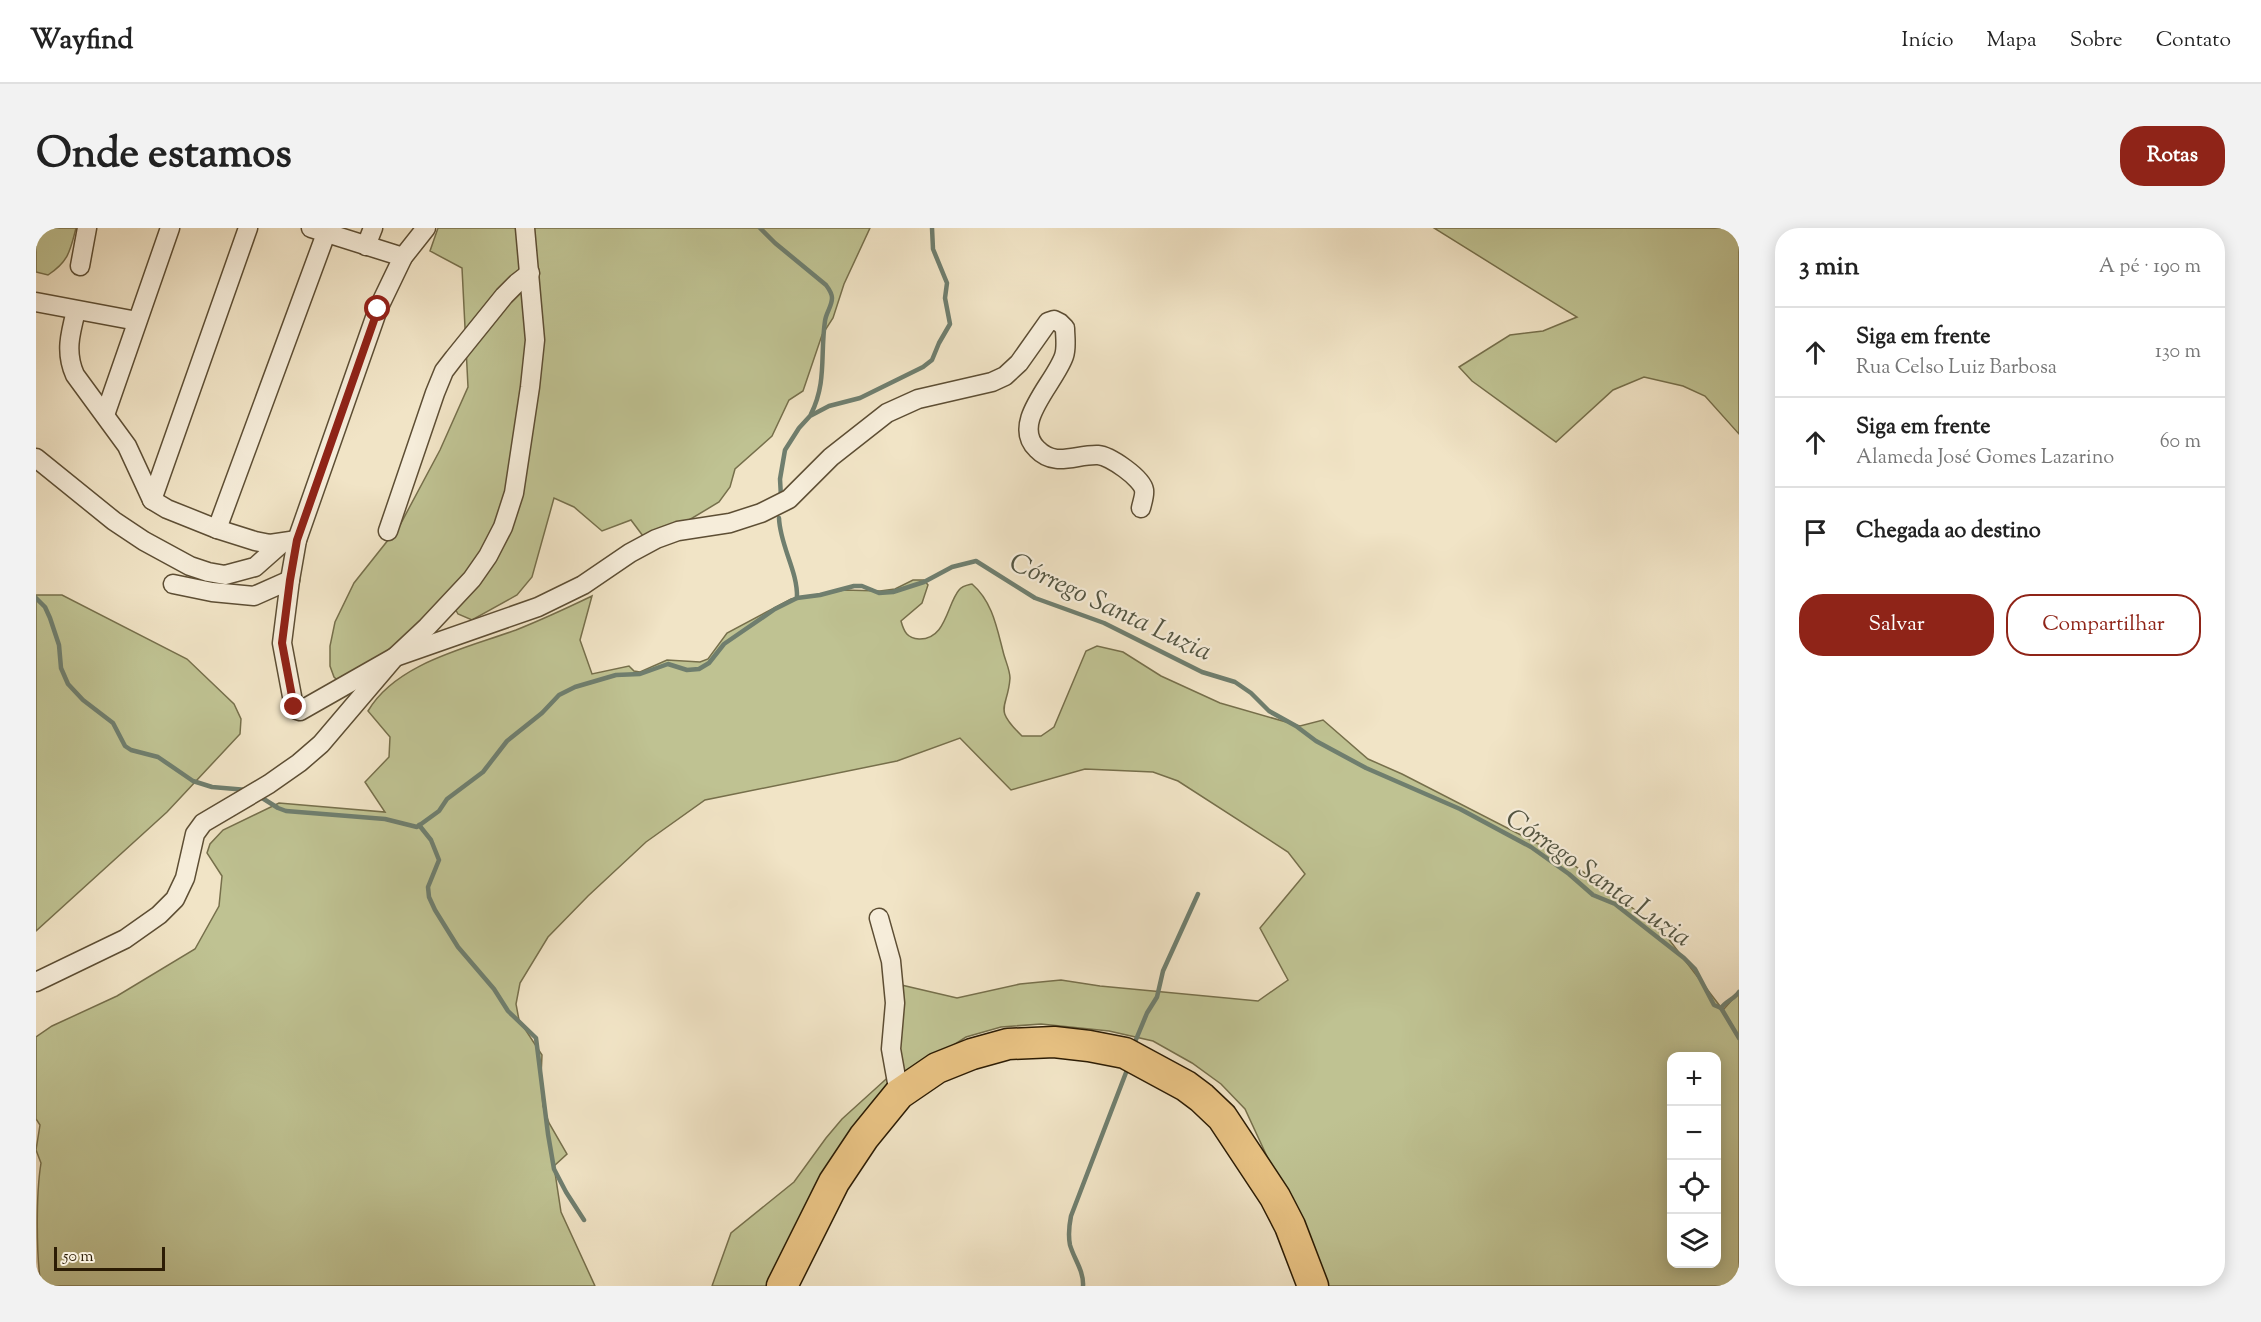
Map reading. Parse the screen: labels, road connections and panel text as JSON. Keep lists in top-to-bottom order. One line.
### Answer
{"water":["Córrego Santa Luzia"],"scale_bar":"50 m","page":{"header":"Wayfind","nav":["Início","Mapa","Sobre","Contato"],"title":"Onde estamos","buttons":["Rotas",["Salvar","Compartilhar"]],"heading":["3 min","A pé · 190 m"],"list":[["Siga em frente","Rua Celso Luiz Barbosa","130 m"],["Siga em frente","Alameda José Gomes Lazarino","60 m"],"Chegada ao destino"],"map_buttons":["+","−"],"scale":"50 m"}}
